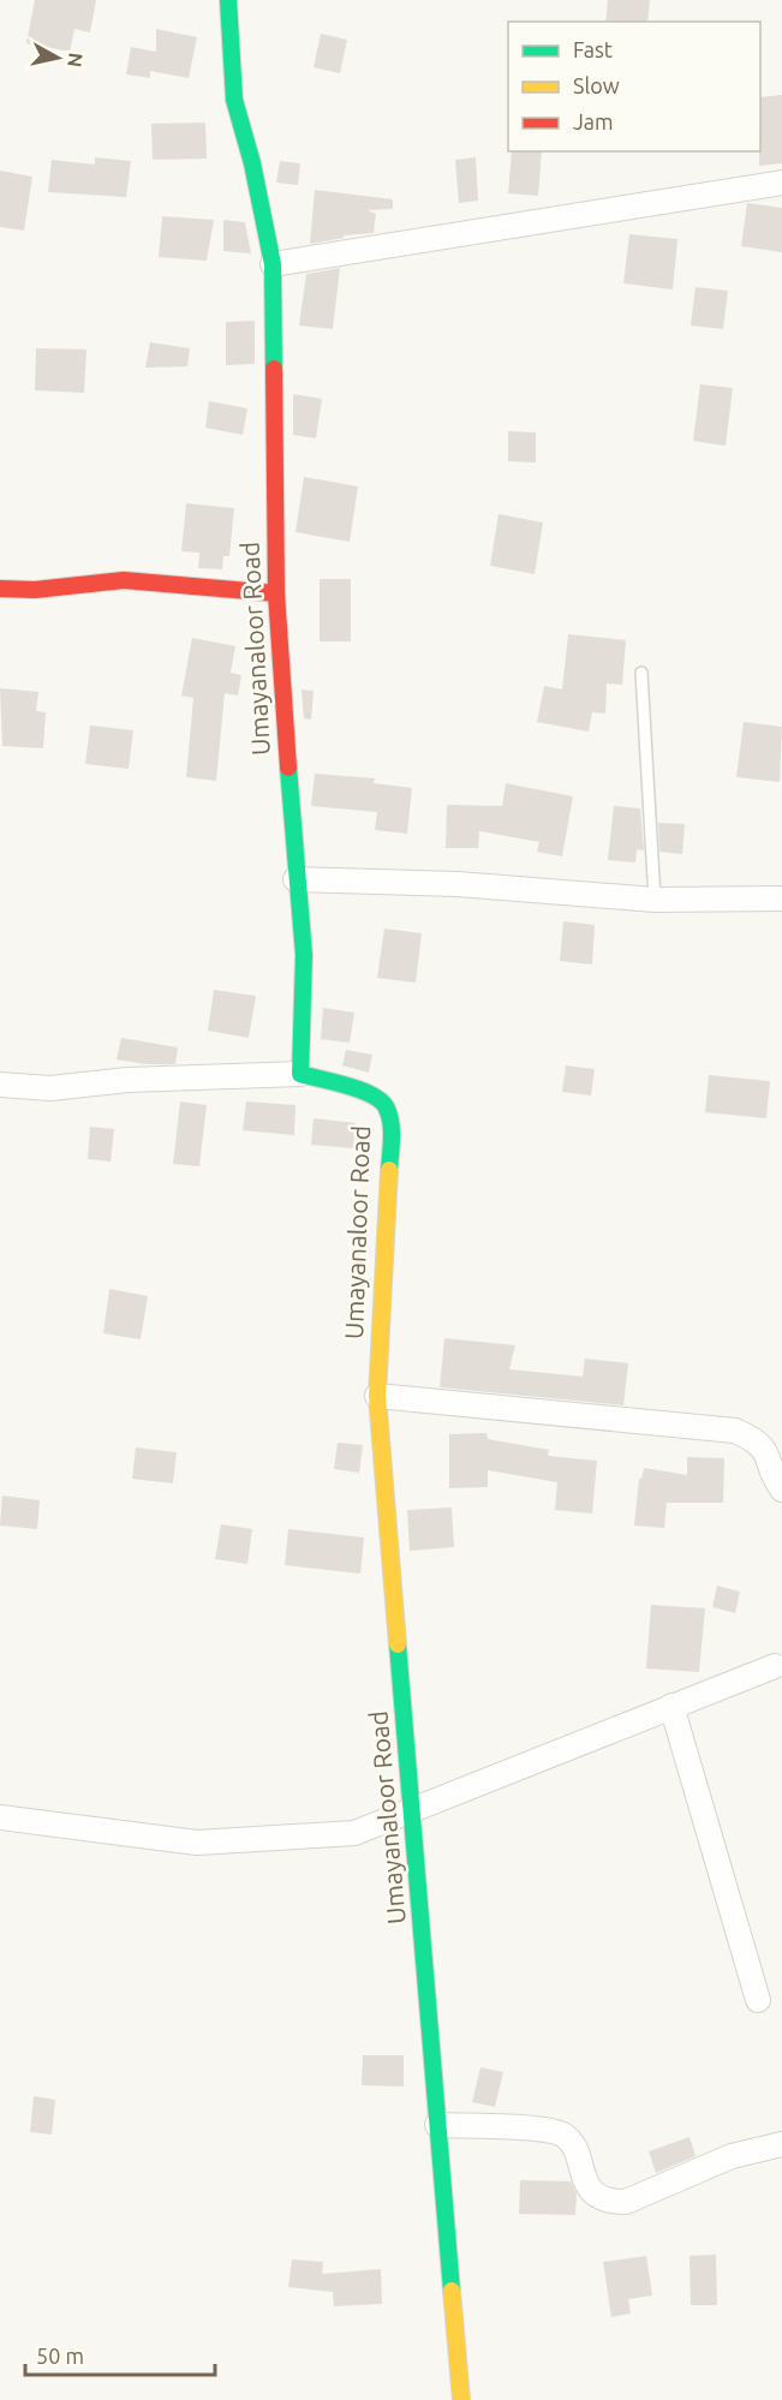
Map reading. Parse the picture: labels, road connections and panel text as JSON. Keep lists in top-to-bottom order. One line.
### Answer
{"streets":{"main road":["Umayanaloor Road"]},"legend":["Fast","Slow","Jam"],"scale_bar":"50 m","north":"right"}
